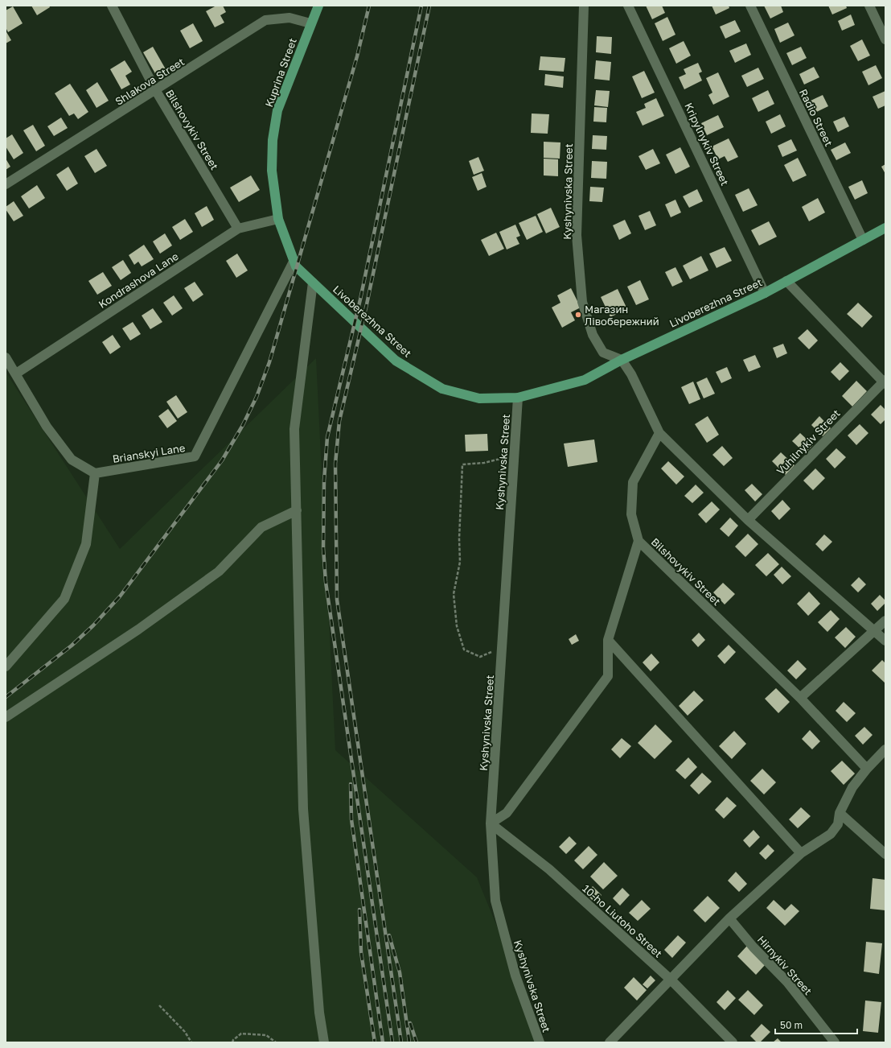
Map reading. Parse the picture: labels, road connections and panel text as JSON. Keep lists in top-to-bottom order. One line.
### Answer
{"streets":{"main road":["Kuprina Street","Livoberezhna Street"],"street":["Shlakova Street","Radio Street","Bilshovykiv Street","Kripylnykiv Street","Kyshynivska Street","Kondrashova Lane","Vuhilnykiv Street","Brianskyi Lane","10-ho Liutoho Street","Hirnykiv Street"]},"crossings":[["Kuprina Street","Shlakova Street"],["Kuprina Street","Kondrashova Lane"],["Kuprina Street","Livoberezhna Street"],["Kuprina Street","Brianskyi Lane"],["Shlakova Street","Bilshovykiv Street"],["Radio Street","Livoberezhna Street"],["Bilshovykiv Street","Kondrashova Lane"],["Kripylnykiv Street","Livoberezhna Street"],["Kyshynivska Street","Livoberezhna Street"],["Kyshynivska Street","10-ho Liutoho Street"],["Livoberezhna Street","Brianskyi Lane"]],"places":["Магазин Лівобережний"],"scale_bar":"50 m"}
